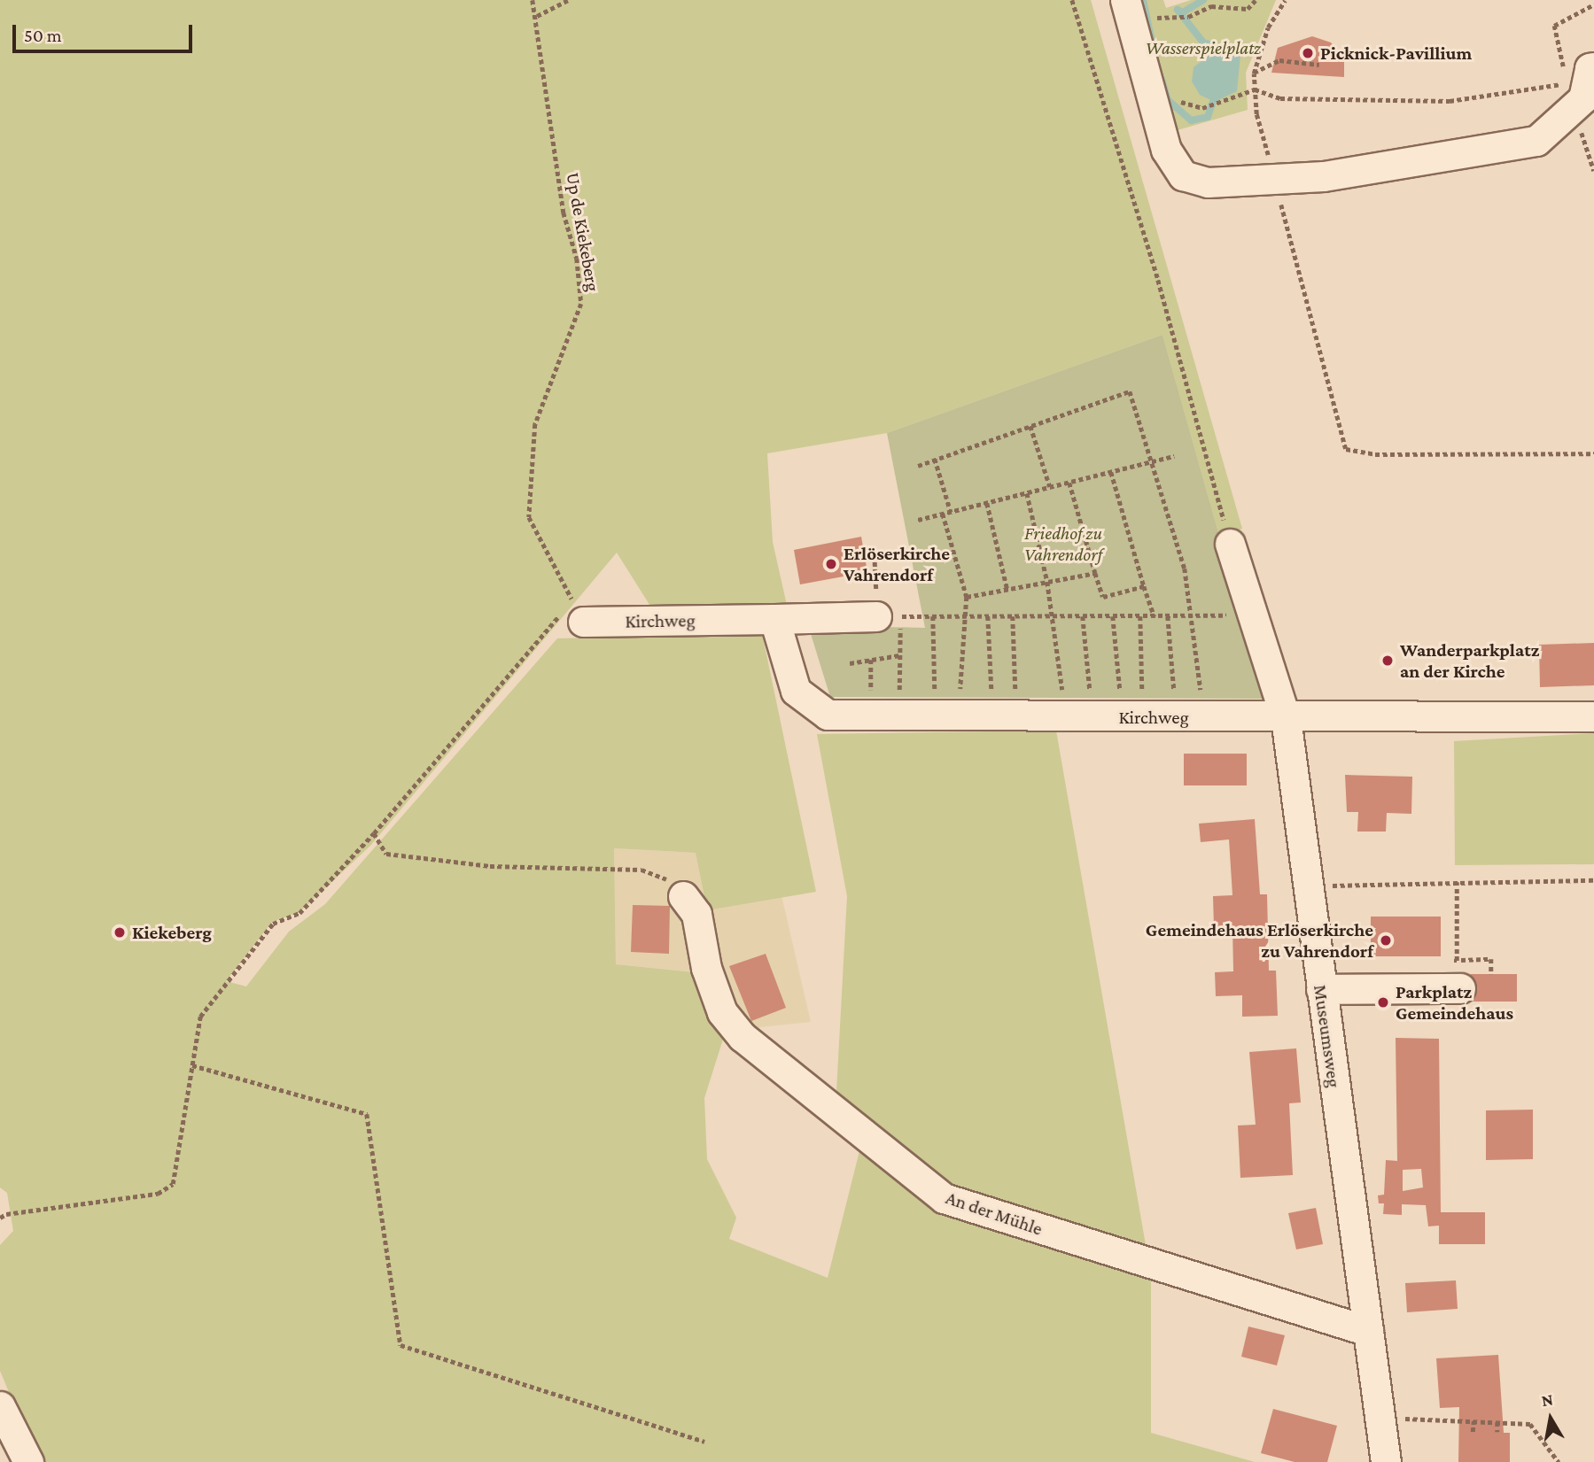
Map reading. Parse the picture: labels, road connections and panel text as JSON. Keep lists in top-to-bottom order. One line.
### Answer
{"streets":{"street":["Kirchweg","Museumsweg","An der Mühle"],"path":["Up de Kiekeberg"]},"crossings":[["Up de Kiekeberg","Kirchweg"],["Kirchweg","Museumsweg"],["Museumsweg","An der Mühle"]],"parks":["Wasserspielplatz","Friedhof zu Vahrendorf"],"places":["Picknick-Pavillium","Erlöserkirche Vahrendorf","Wanderparkplatz an der Kirche","Kiekeberg","Gemeindehaus Erlöserkirche zu Vahrendorf","Parkplatz Gemeindehaus"],"scale_bar":"50 m","north":"top"}
